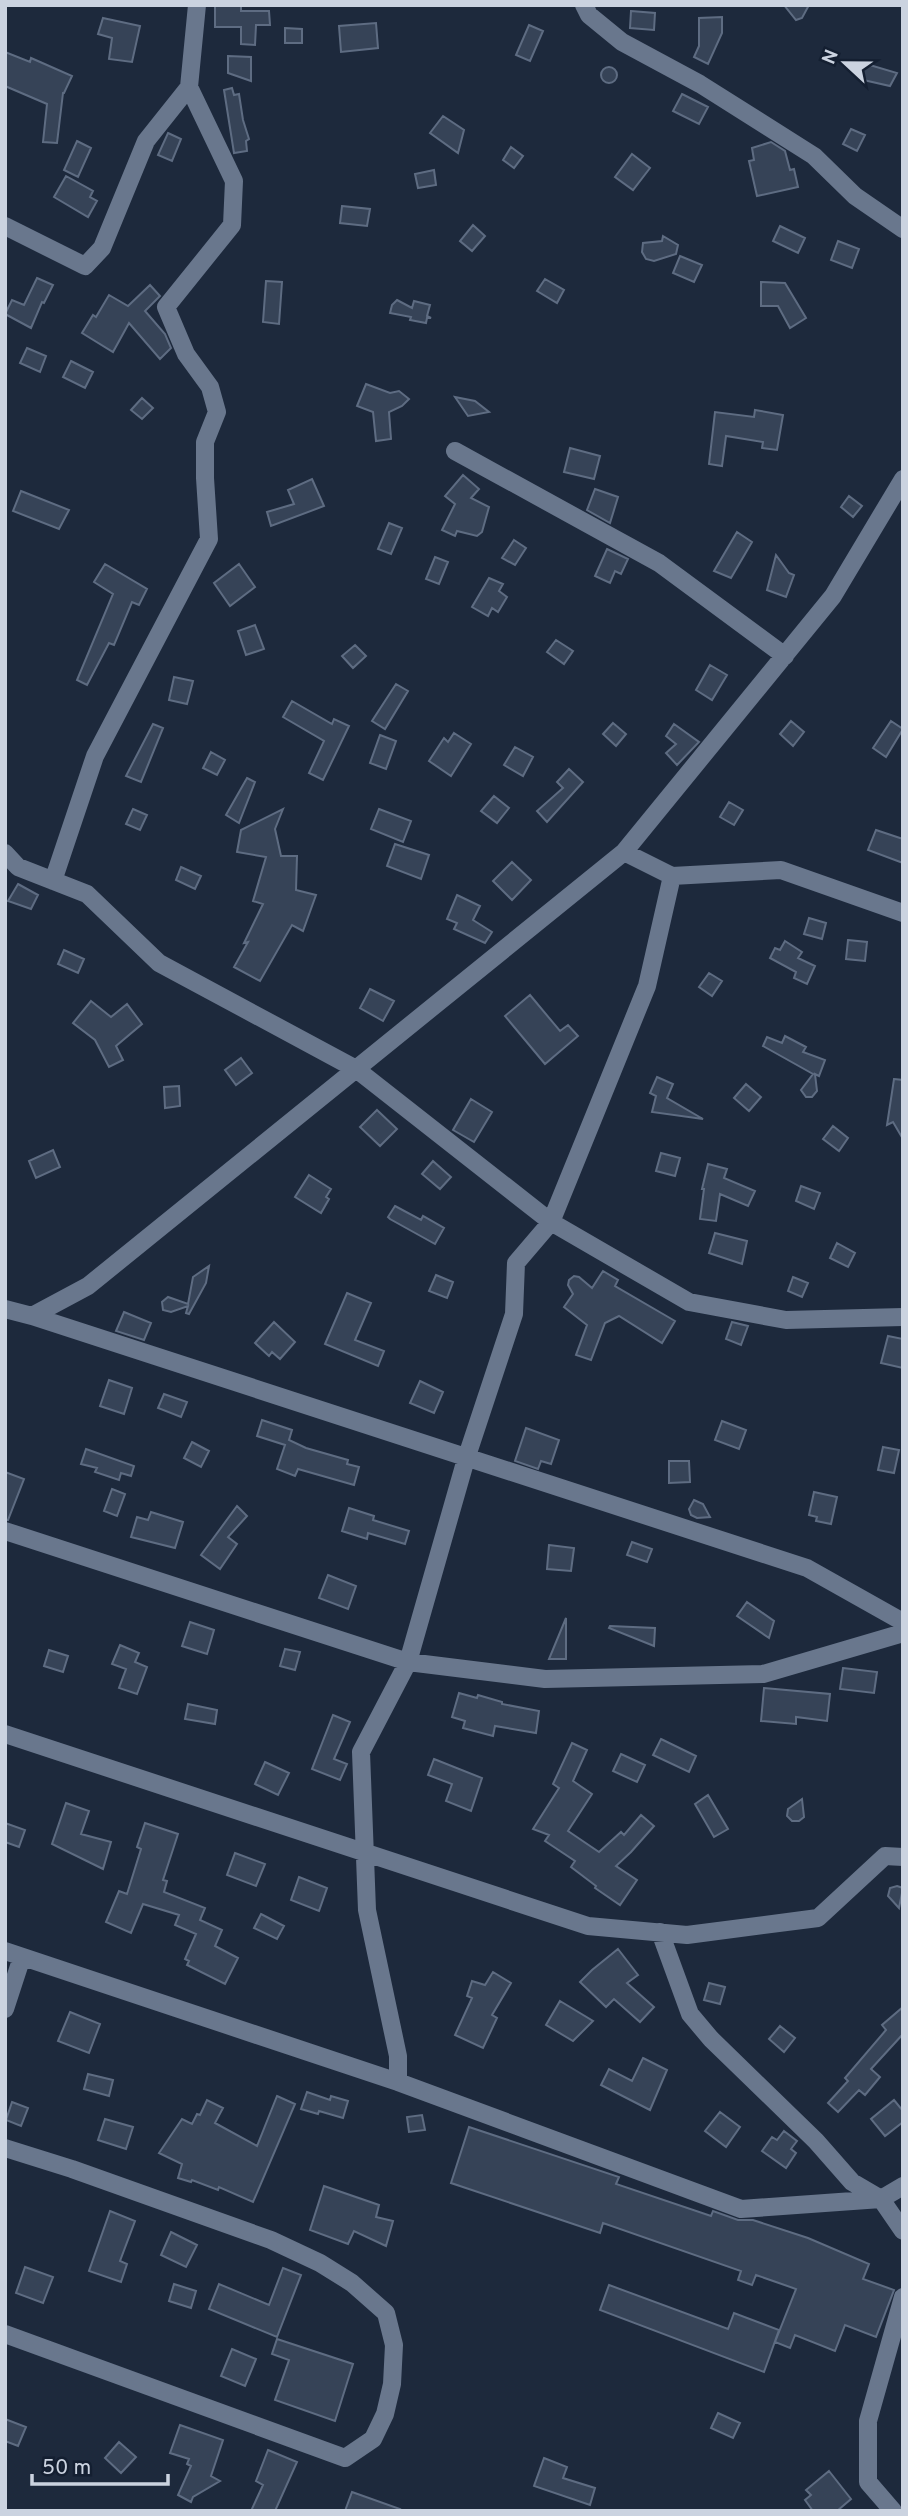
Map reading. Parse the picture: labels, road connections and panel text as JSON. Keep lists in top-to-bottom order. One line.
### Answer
{"scale_bar":"50 m","north":"left"}
